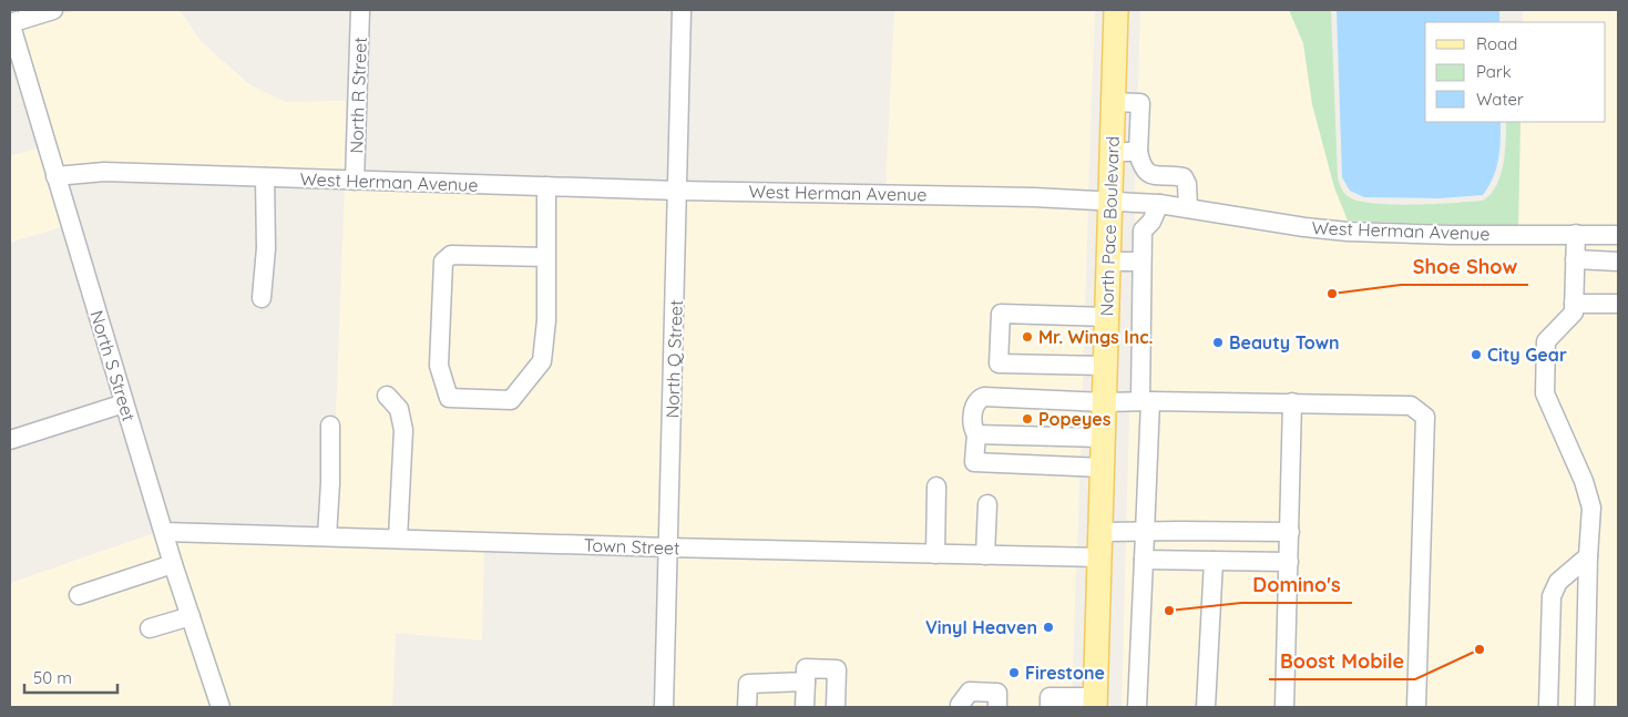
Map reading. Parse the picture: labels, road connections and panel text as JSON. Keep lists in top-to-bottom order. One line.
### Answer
{"streets":{"main road":["North Pace Boulevard"],"street":["North R Street","West Herman Avenue","North Q Street","North S Street","Town Street"]},"crossings":[["North R Street","West Herman Avenue"],["West Herman Avenue","North Pace Boulevard"],["West Herman Avenue","North Q Street"],["West Herman Avenue","North S Street"],["North Pace Boulevard","Town Street"],["North Q Street","Town Street"],["North S Street","Town Street"]],"places":["Shoe Show","Mr. Wings Inc.","Beauty Town","City Gear","Popeyes","Domino's","Vinyl Heaven","Boost Mobile","Firestone"],"legend":["Road","Park","Water"],"scale_bar":"50 m"}
